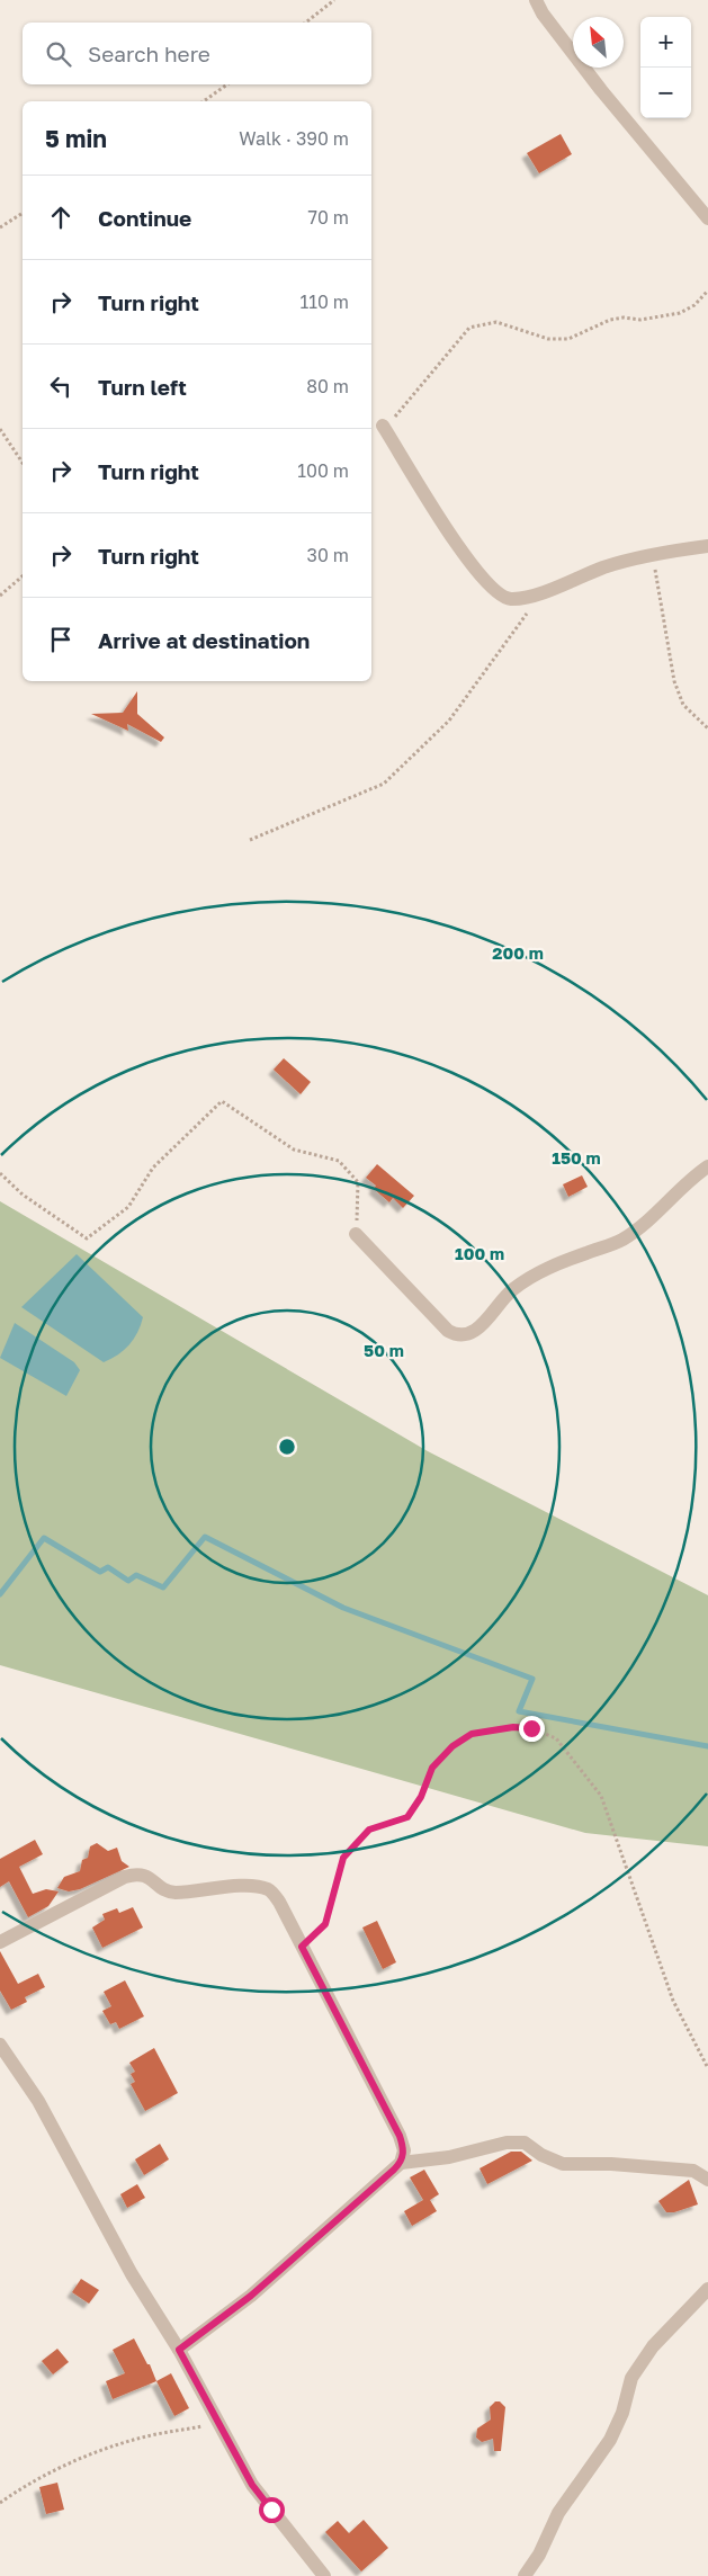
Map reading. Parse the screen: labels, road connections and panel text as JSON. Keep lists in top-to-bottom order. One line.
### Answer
{"north":"top left","page":{"map_buttons":["+","−"],"search":"Search here","heading":["5 min","Walk · 390 m"],"list":[["Continue","70 m"],["Turn right","110 m"],["Turn left","80 m"],["Turn right","100 m"],["Turn right","30 m"],"Arrive at destination"]},"rings":["200 m","150 m","100 m","50 m"]}
